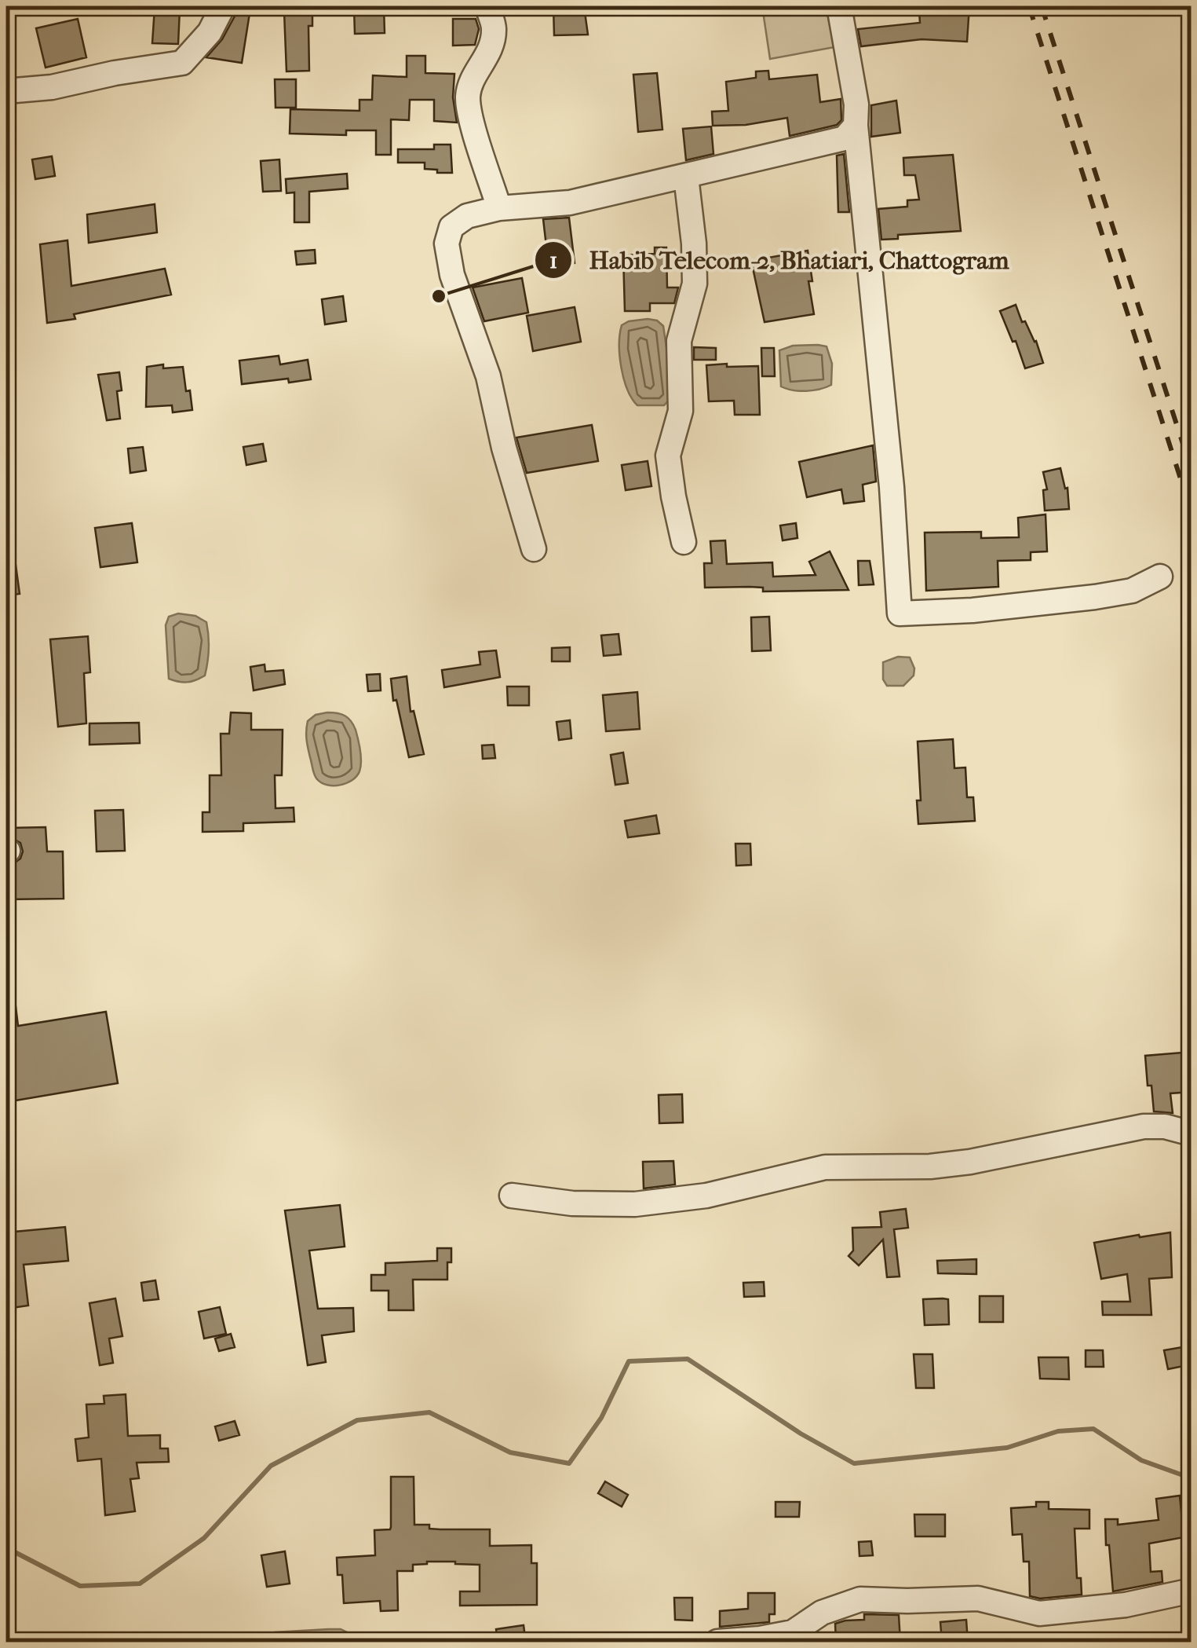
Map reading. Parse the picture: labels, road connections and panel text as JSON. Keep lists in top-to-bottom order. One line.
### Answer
{"places":["Habib Telecom-2, Bhatiari, Chattogram"]}
